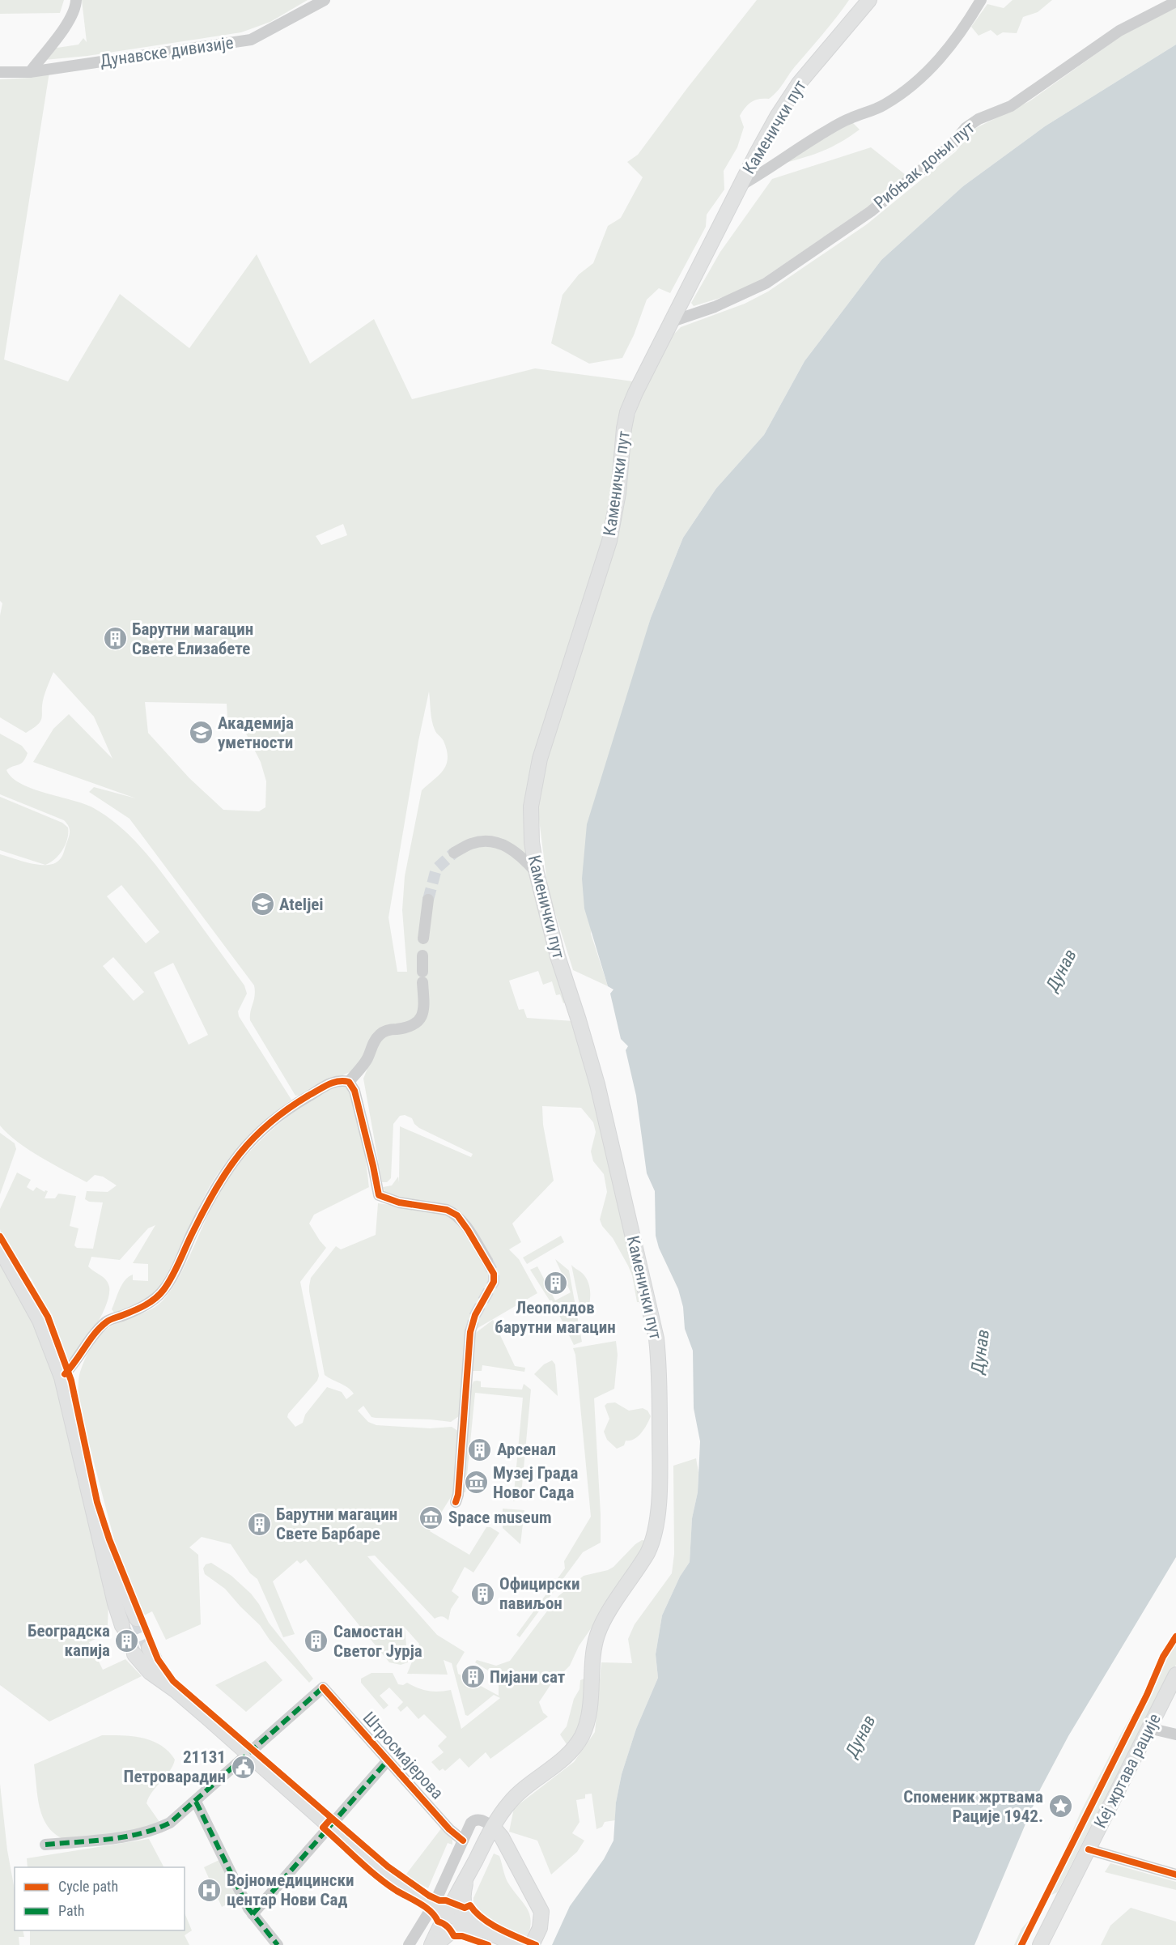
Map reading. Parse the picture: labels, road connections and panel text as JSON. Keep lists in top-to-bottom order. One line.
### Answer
{"streets":{"main road":["Каменички пут","Кеј жртава рације"],"street":["Дунавске дивизије","Рибњак доњи пут","Штросмајерова"]},"crossings":[["Каменички пут","Рибњак доњи пут"]],"water":["Дунав"],"places":{"building":["Барутни магацин Свете Елизабете","Леополдов барутни магацин","Арсенал","Барутни магацин Свете Барбаре","Официрски павиљон","Београдска капија","Самостан Светог Јурја","Пијани сат"],"school or university":["Академија уметности","Ateljei"],"museum":["Музеј Града Новог Сада","Space museum"],"public building":["21131 Петроварадин"],"place":["Споменик жртвама Рације 1942."],"hospital":["Војномедицински центар Нови Сад"]},"legend":["Cycle path","Path"]}
